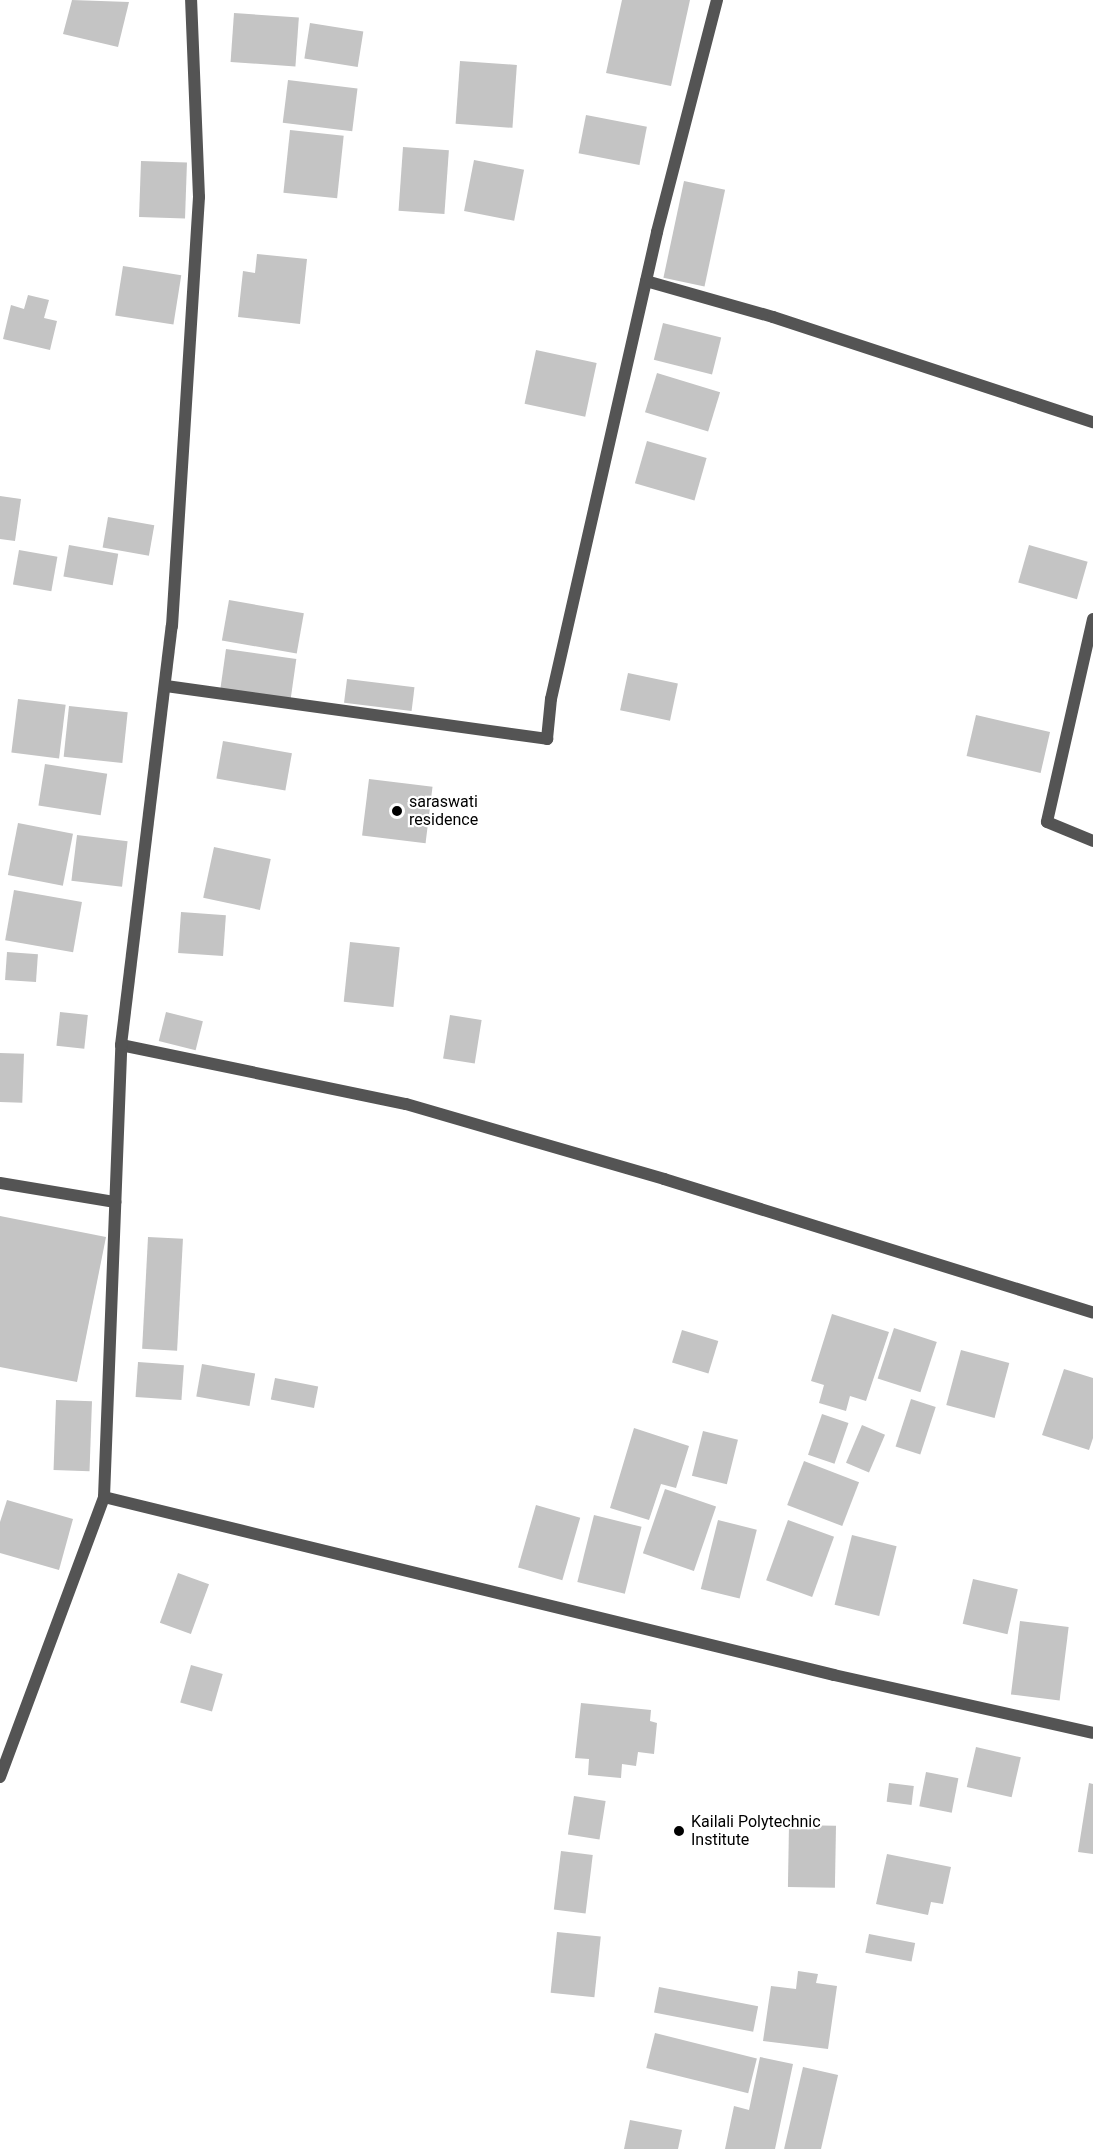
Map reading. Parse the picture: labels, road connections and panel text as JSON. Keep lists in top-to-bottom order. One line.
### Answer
{"places":["saraswati residence","Kailali Polytechnic Institute"]}
